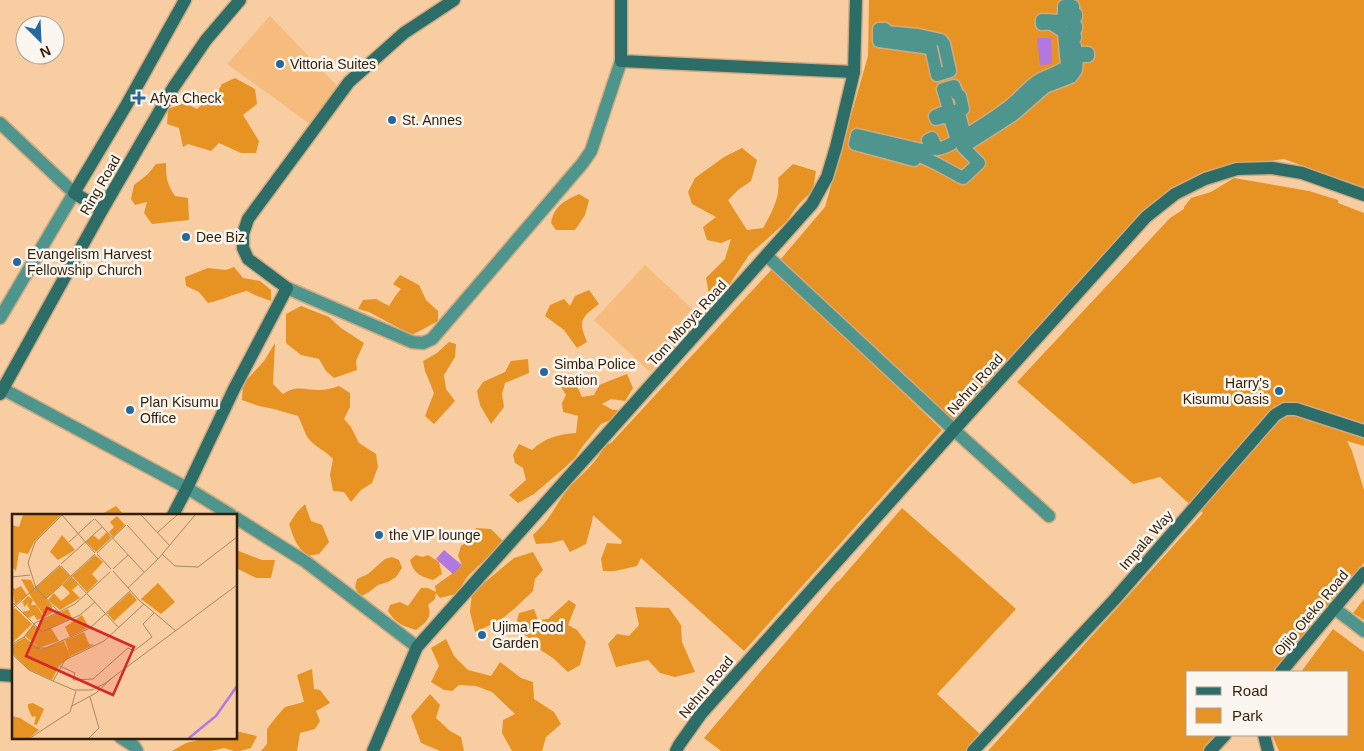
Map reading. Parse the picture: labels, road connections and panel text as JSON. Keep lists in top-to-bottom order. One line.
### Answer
{"streets":{"street":["Ring Road","Tom Mboya Road","Nehru Road","Impala Way","Ojijo Oteko Road"]},"places":{"other":["Vittoria Suites","St. Annes","Dee Biz","Evangelism Harvest Fellowship Church","Simba Police Station","Harry's Kisumu Oasis","Plan Kisumu Office","the VIP lounge","Ujima Food Garden"],"health":["Afya Check"]},"legend":["Road","Park"],"north":"bottom right"}
